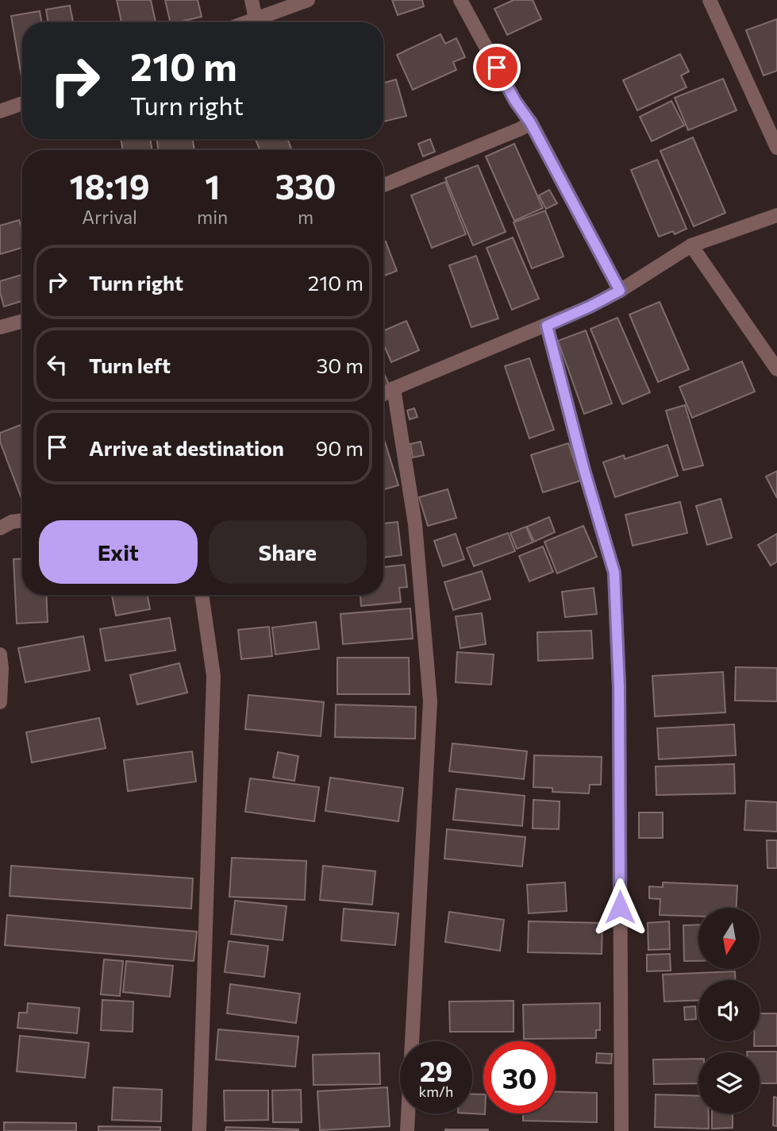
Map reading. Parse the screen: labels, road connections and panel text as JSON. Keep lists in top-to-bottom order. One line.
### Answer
{"north":"bottom","page":{"turn":["210 m","Turn right"],"eta":["18:19","Arrival","1","min","330","m"],"list":[{"name":"Turn right","value":"210 m"},{"name":"Turn left","value":"30 m"},{"name":"Arrive at destination","value":"90 m"}],"buttons":["Exit","Share"],"speed":"29 km/h","limit":"30"}}
